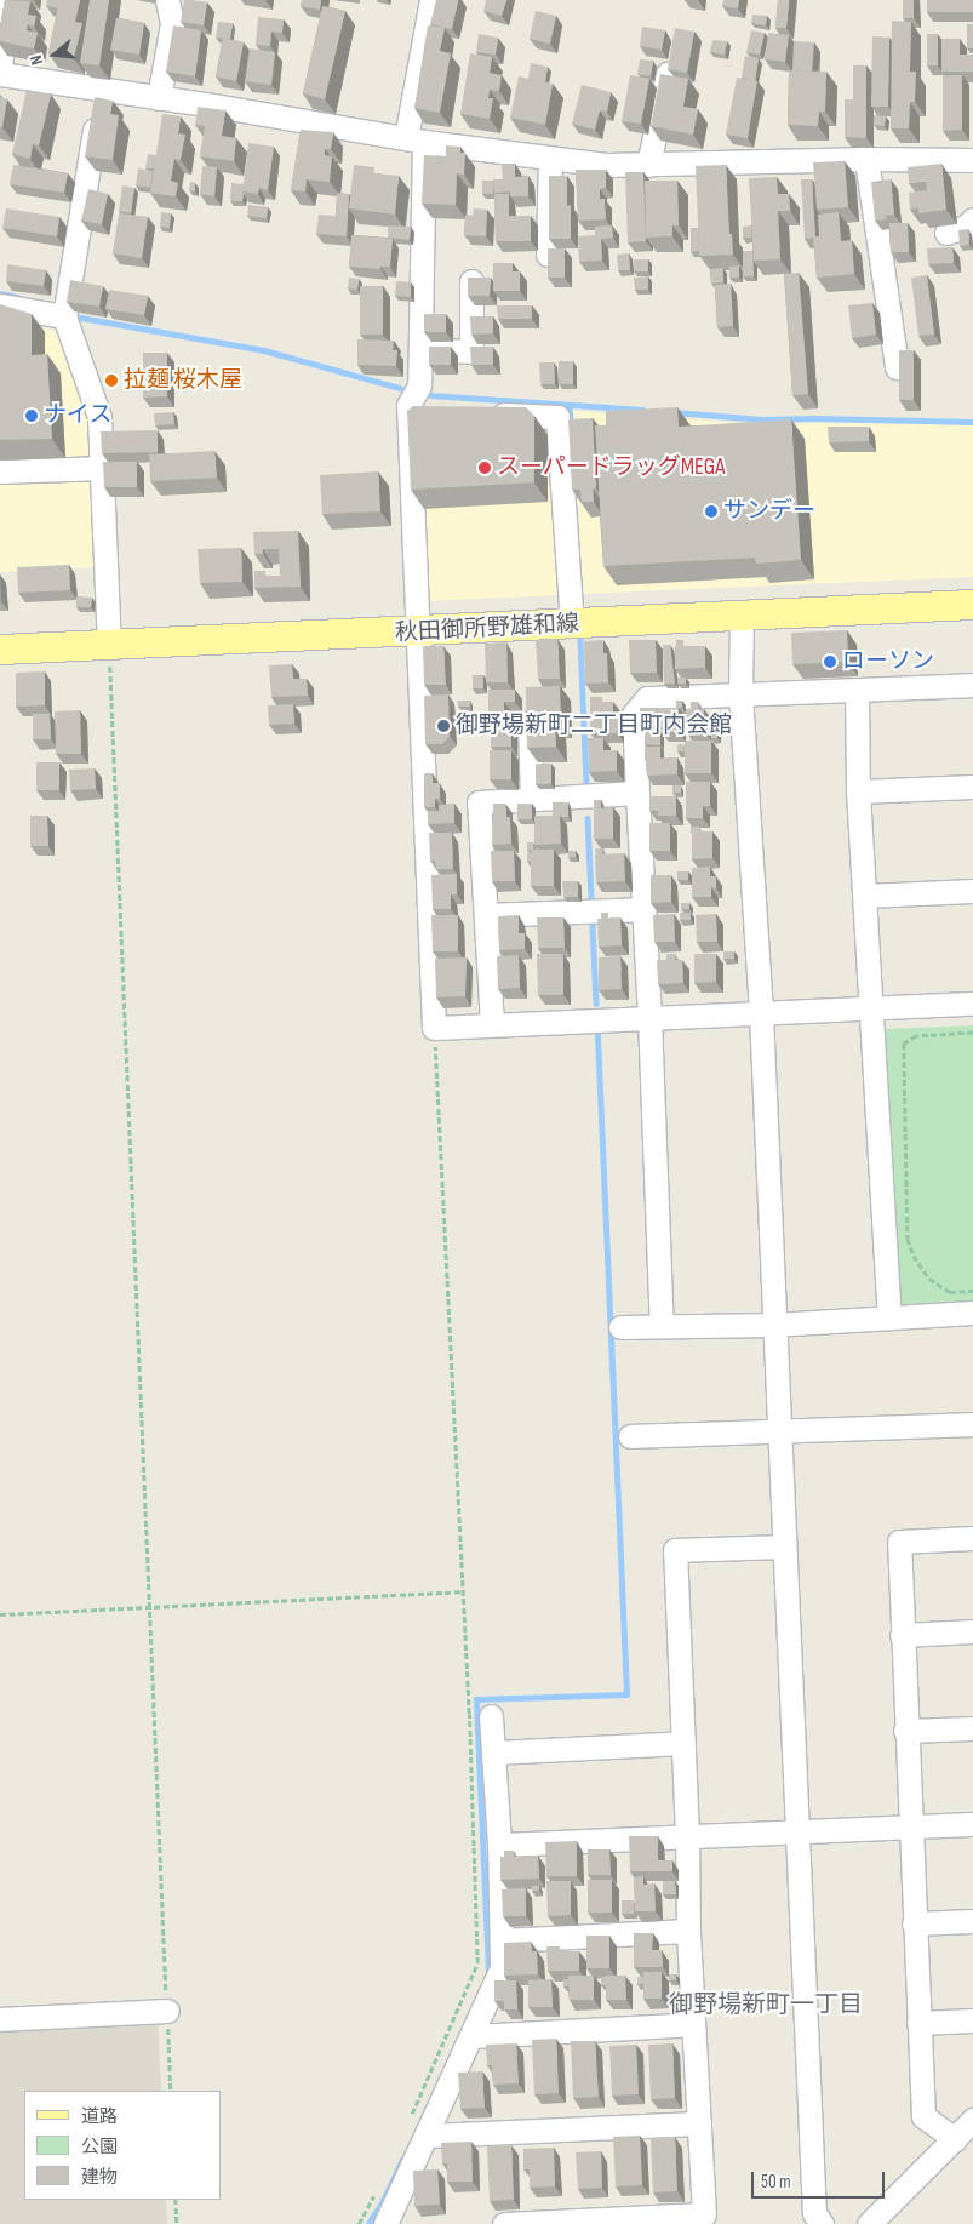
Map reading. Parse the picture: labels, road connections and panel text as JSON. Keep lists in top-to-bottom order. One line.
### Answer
{"streets":{"main road":["秋田御所野雄和線"]},"districts":["御野場新町一丁目"],"places":["拉麺 桜木屋","ナイス","スーパードラッグMEGA","サンデー","ローソン","御野場新町二丁目町内会館"],"legend":["道路","公園","建物"],"scale_bar":"50 m","north":"left"}
